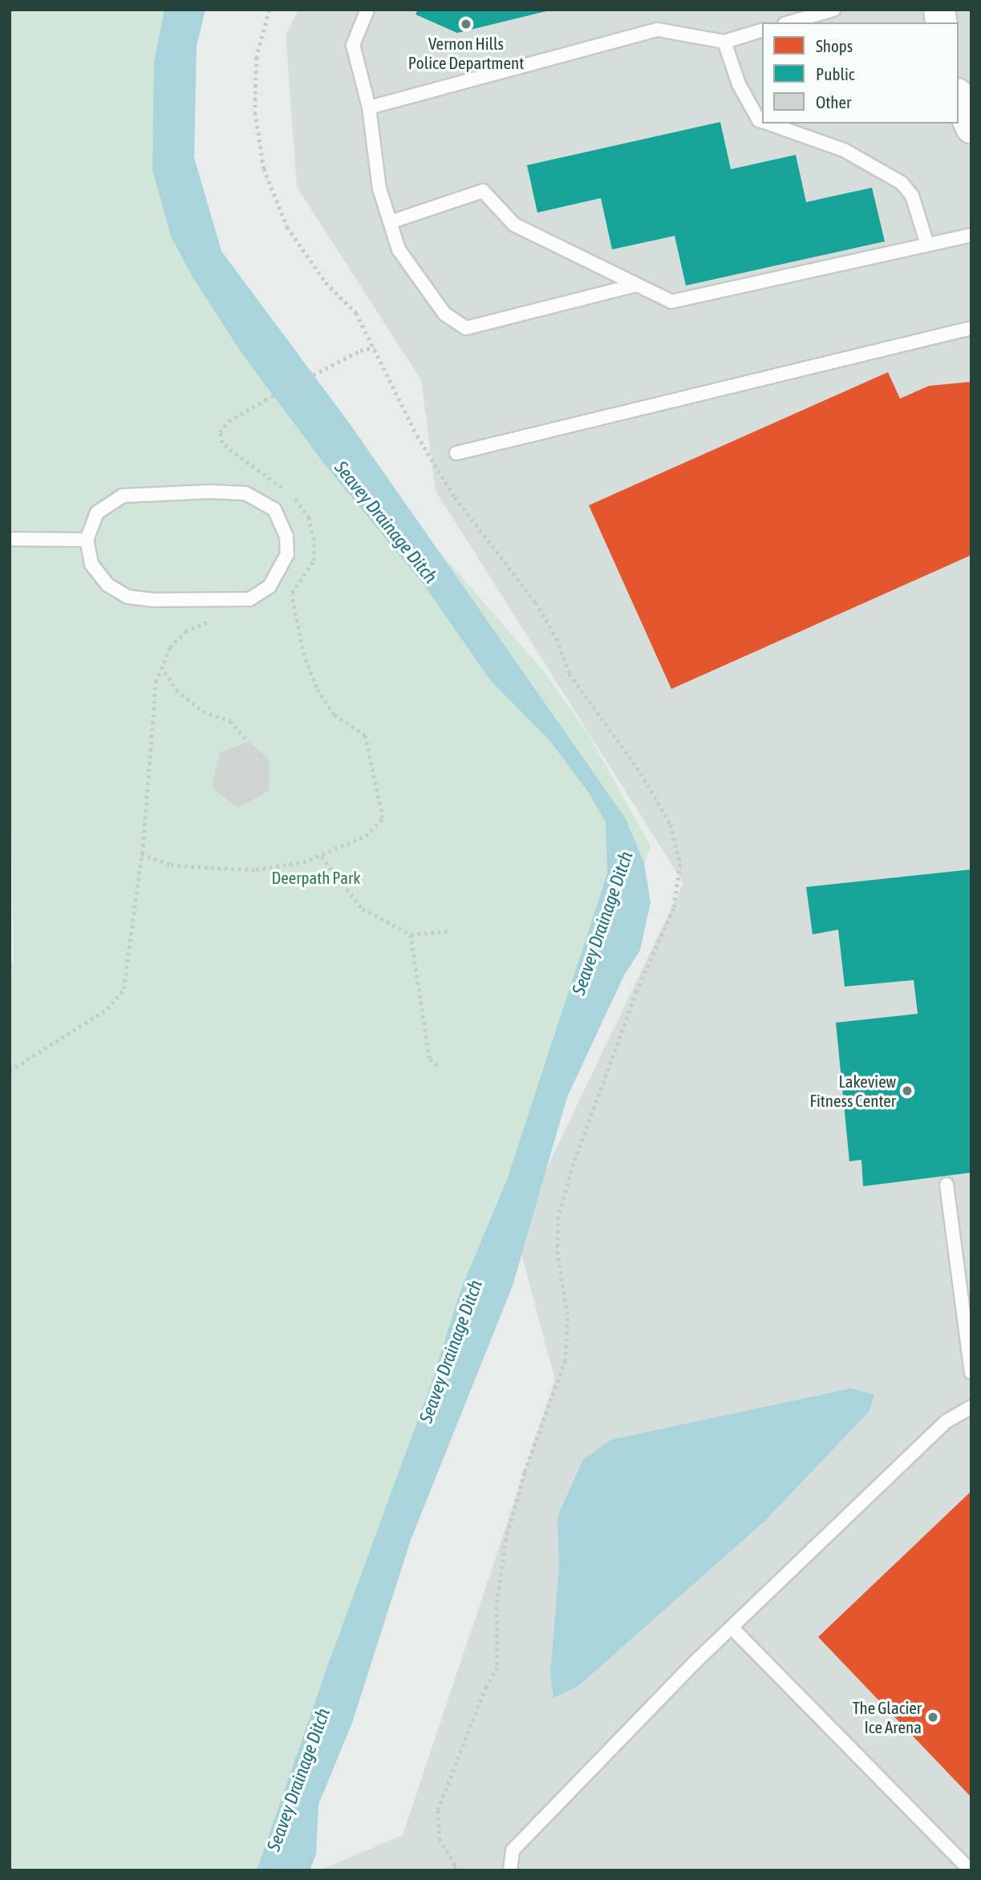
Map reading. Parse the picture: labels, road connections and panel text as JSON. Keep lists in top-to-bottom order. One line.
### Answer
{"water":["Seavey Drainage Ditch"],"parks":["Deerpath Park"],"places":["Vernon Hills Police Department","Lakeview Fitness Center","The Glacier Ice Arena"],"legend":["Shops","Public","Other"]}
